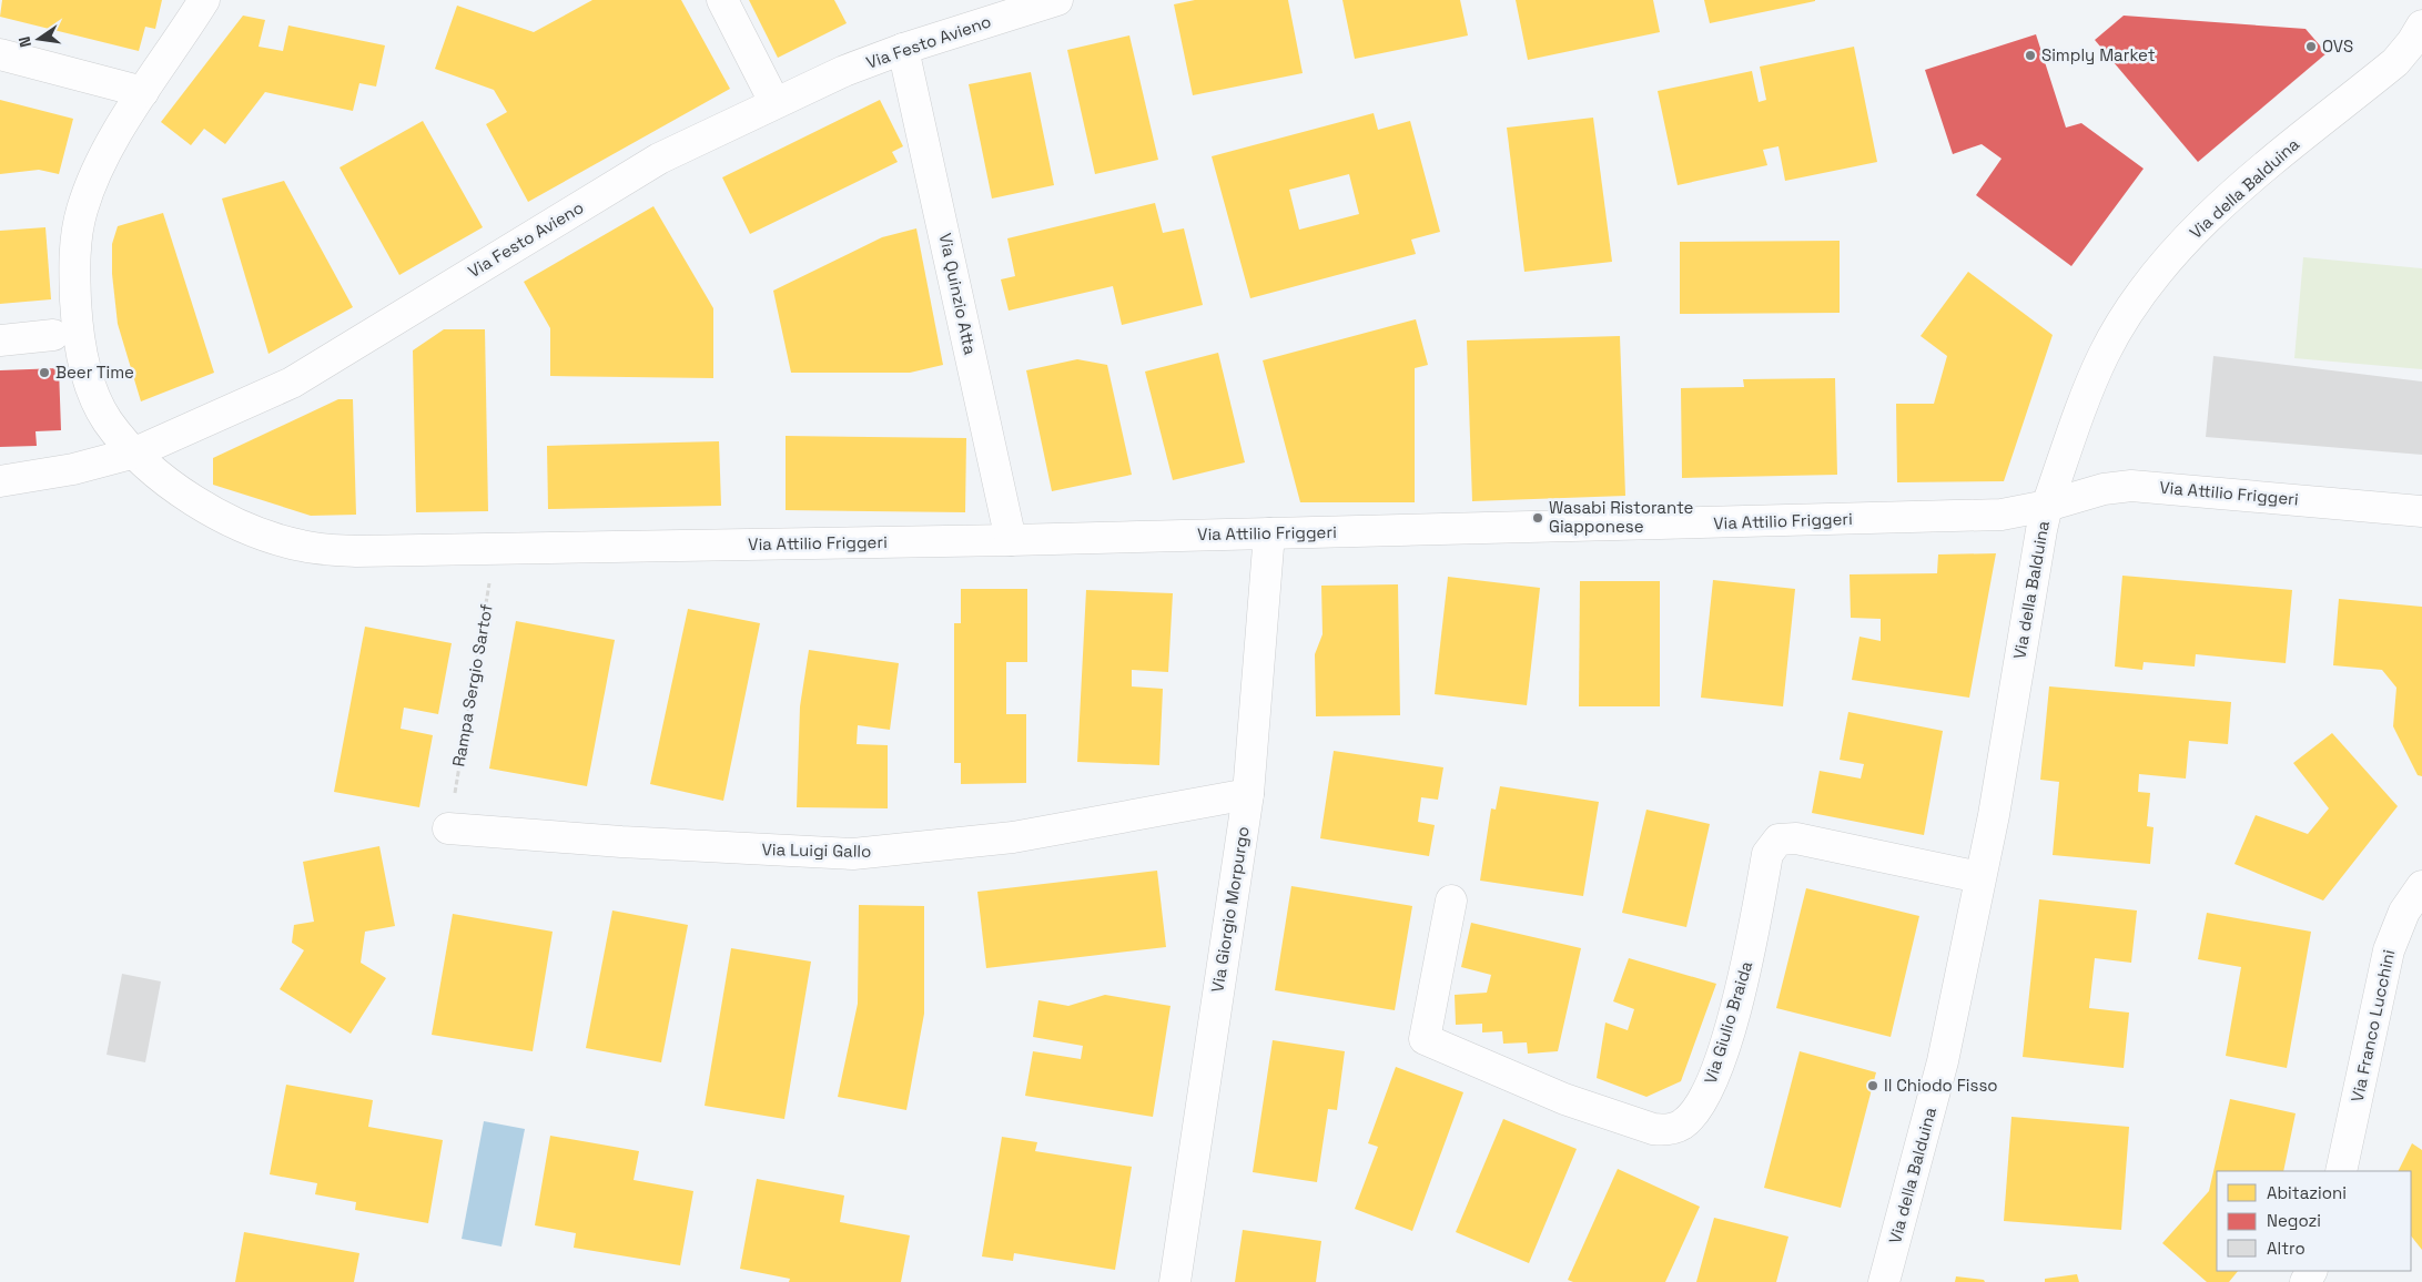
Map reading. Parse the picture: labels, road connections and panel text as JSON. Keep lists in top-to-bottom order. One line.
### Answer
{"streets":{"street":["Via Festo Avieno","Via della Balduina","Via Quinzio Atta","Via Attilio Friggeri","Via Luigi Gallo","Via Giorgio Morpurgo","Via Giulio Braida","Via Franco Lucchini"],"path":["Rampa Sergio Sartof"]},"crossings":[["Via Festo Avieno","Via Quinzio Atta"],["Via Festo Avieno","Via Attilio Friggeri"],["Via della Balduina","Via Attilio Friggeri"],["Via della Balduina","Via Giulio Braida"],["Via Quinzio Atta","Via Attilio Friggeri"],["Via Attilio Friggeri","Via Giorgio Morpurgo"],["Via Luigi Gallo","Via Giorgio Morpurgo"]],"places":["OVS","Simply Market","Beer Time","Wasabi Ristorante Giapponese","Il Chiodo Fisso"],"legend":["Abitazioni","Negozi","Altro"],"north":"left"}
